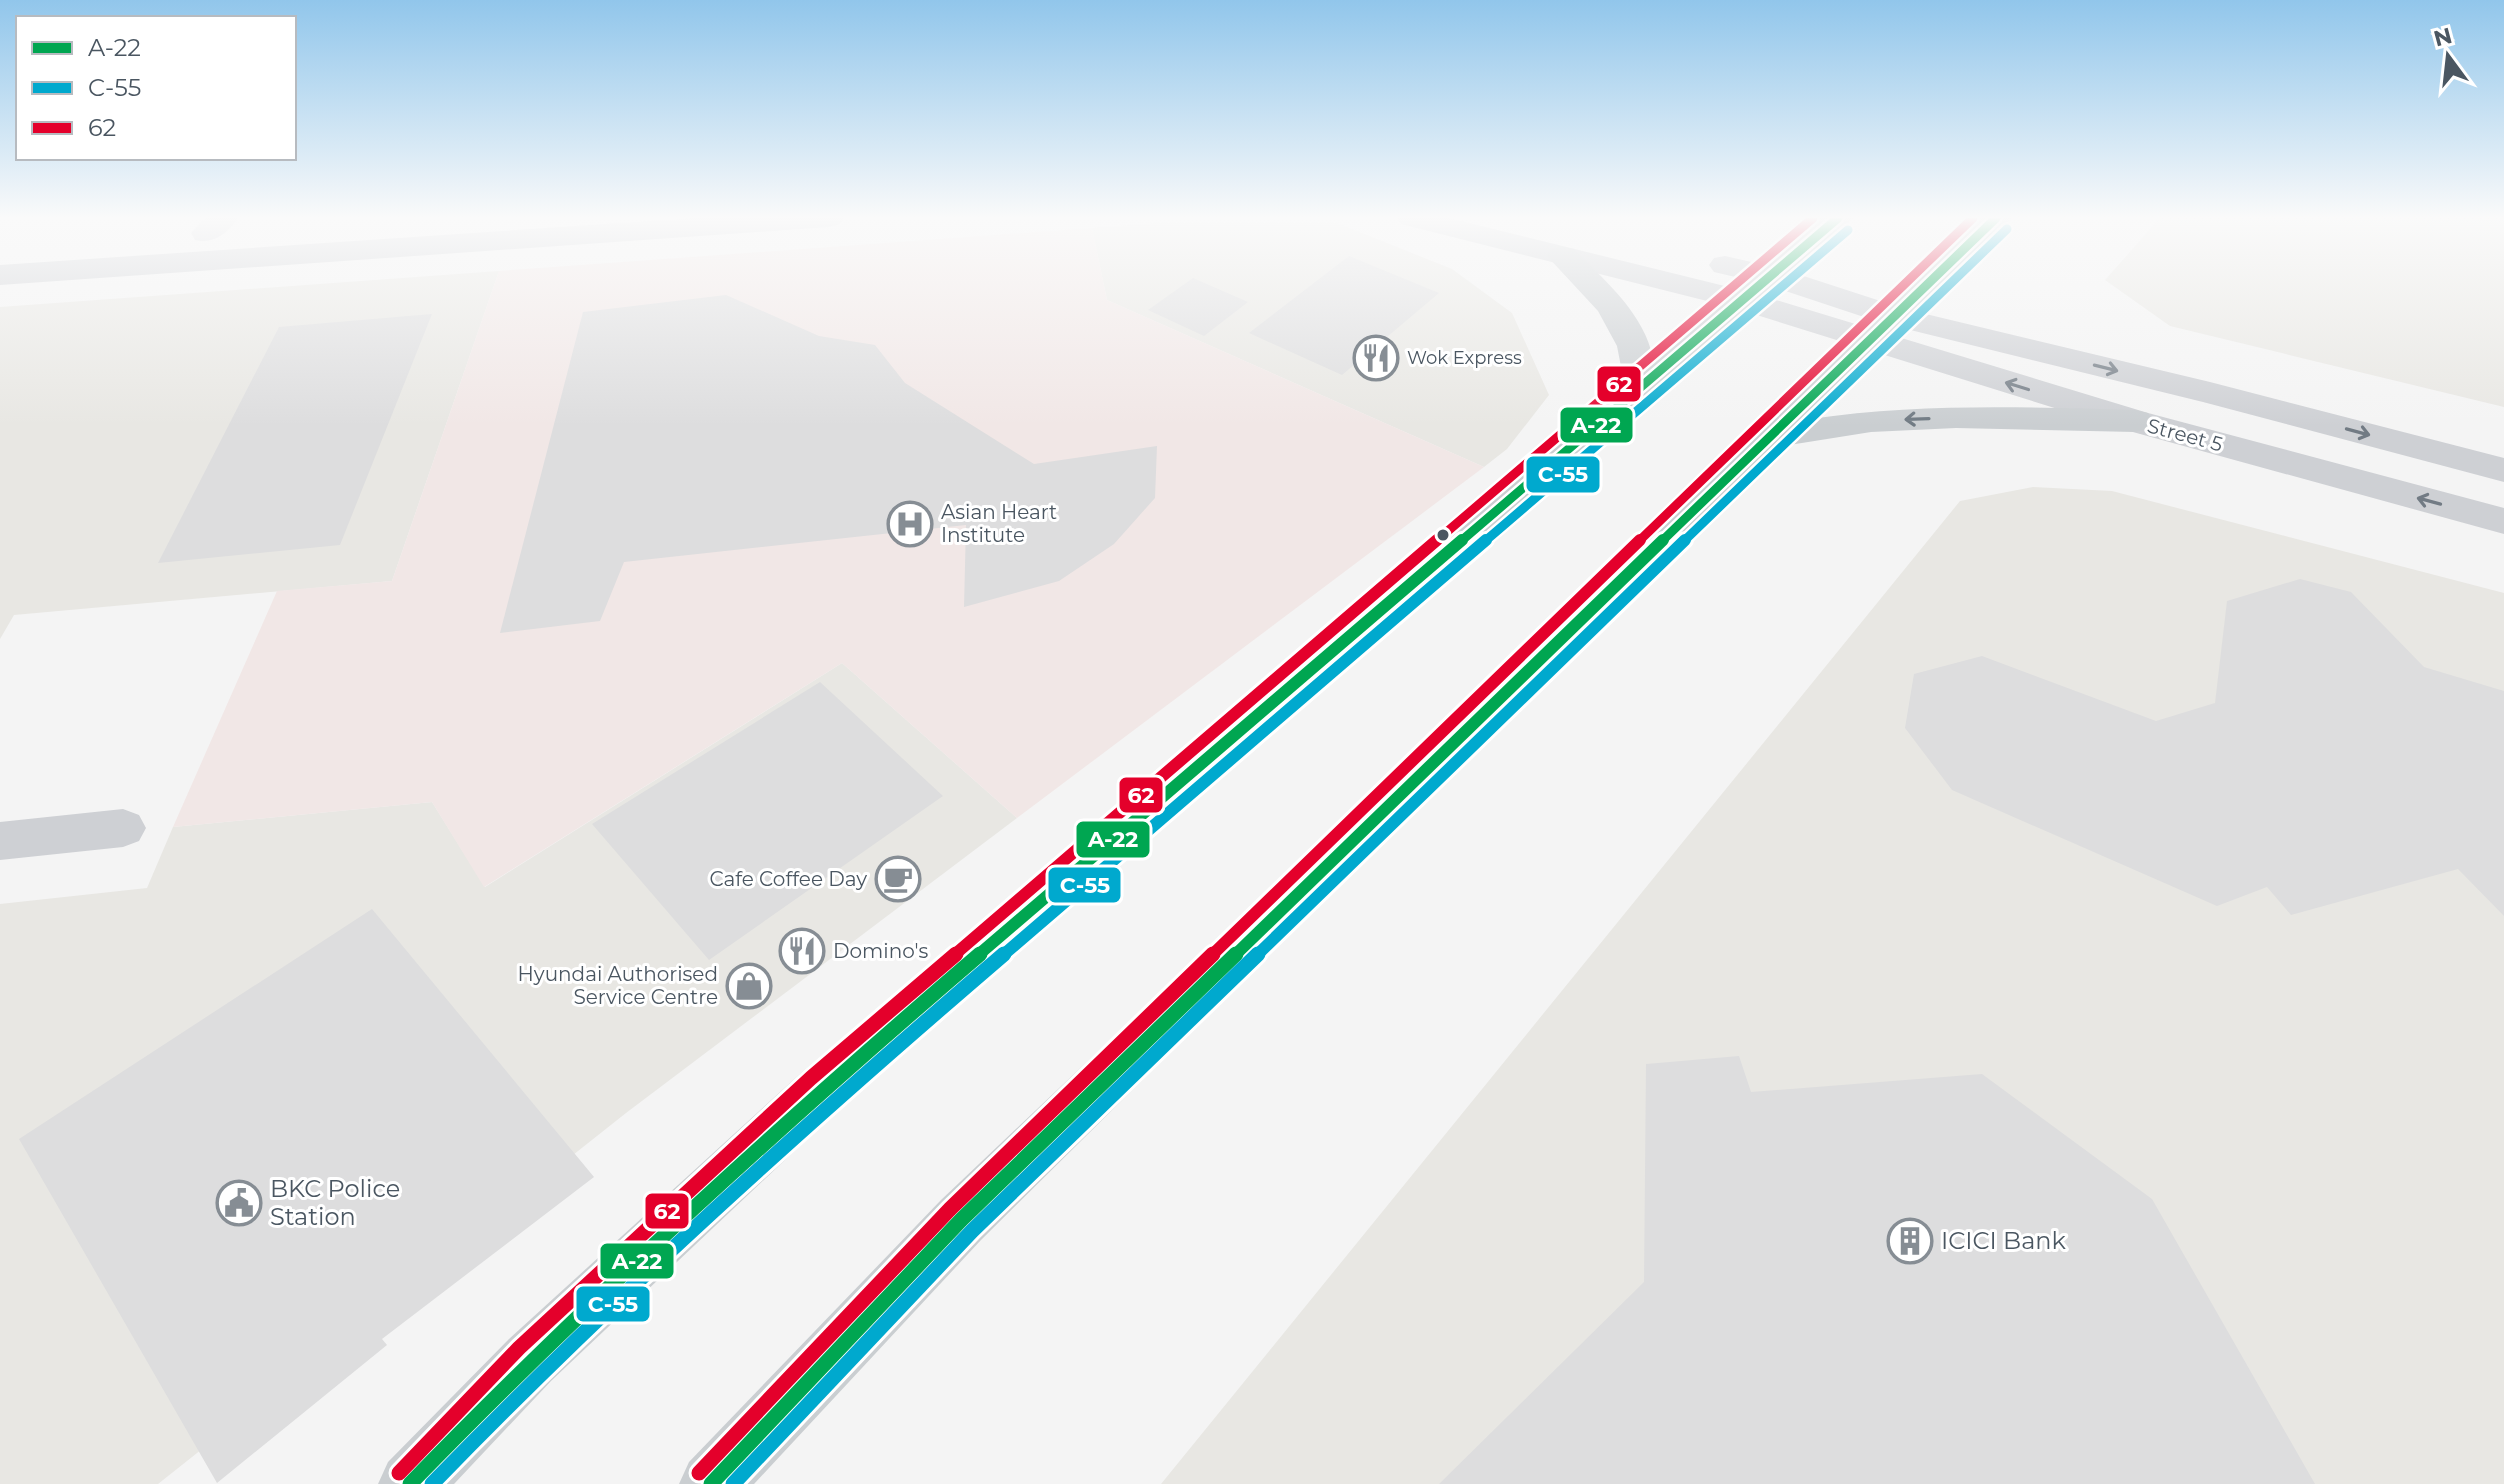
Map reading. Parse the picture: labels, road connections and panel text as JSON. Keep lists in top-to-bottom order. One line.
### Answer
{"streets":{"street":["Street 5"]},"places":{"restaurant":["Wok Express","Domino's"],"hospital":["Asian Heart Institute"],"cafe":["Cafe Coffee Day"],"shop":["Hyundai Authorised Service Centre"],"public building":["BKC Police Station"],"building":["ICICI Bank"]},"lines":["transit line A-22","transit line C-55","transit line 62"],"legend":["A-22","C-55","62"],"north":"top"}
